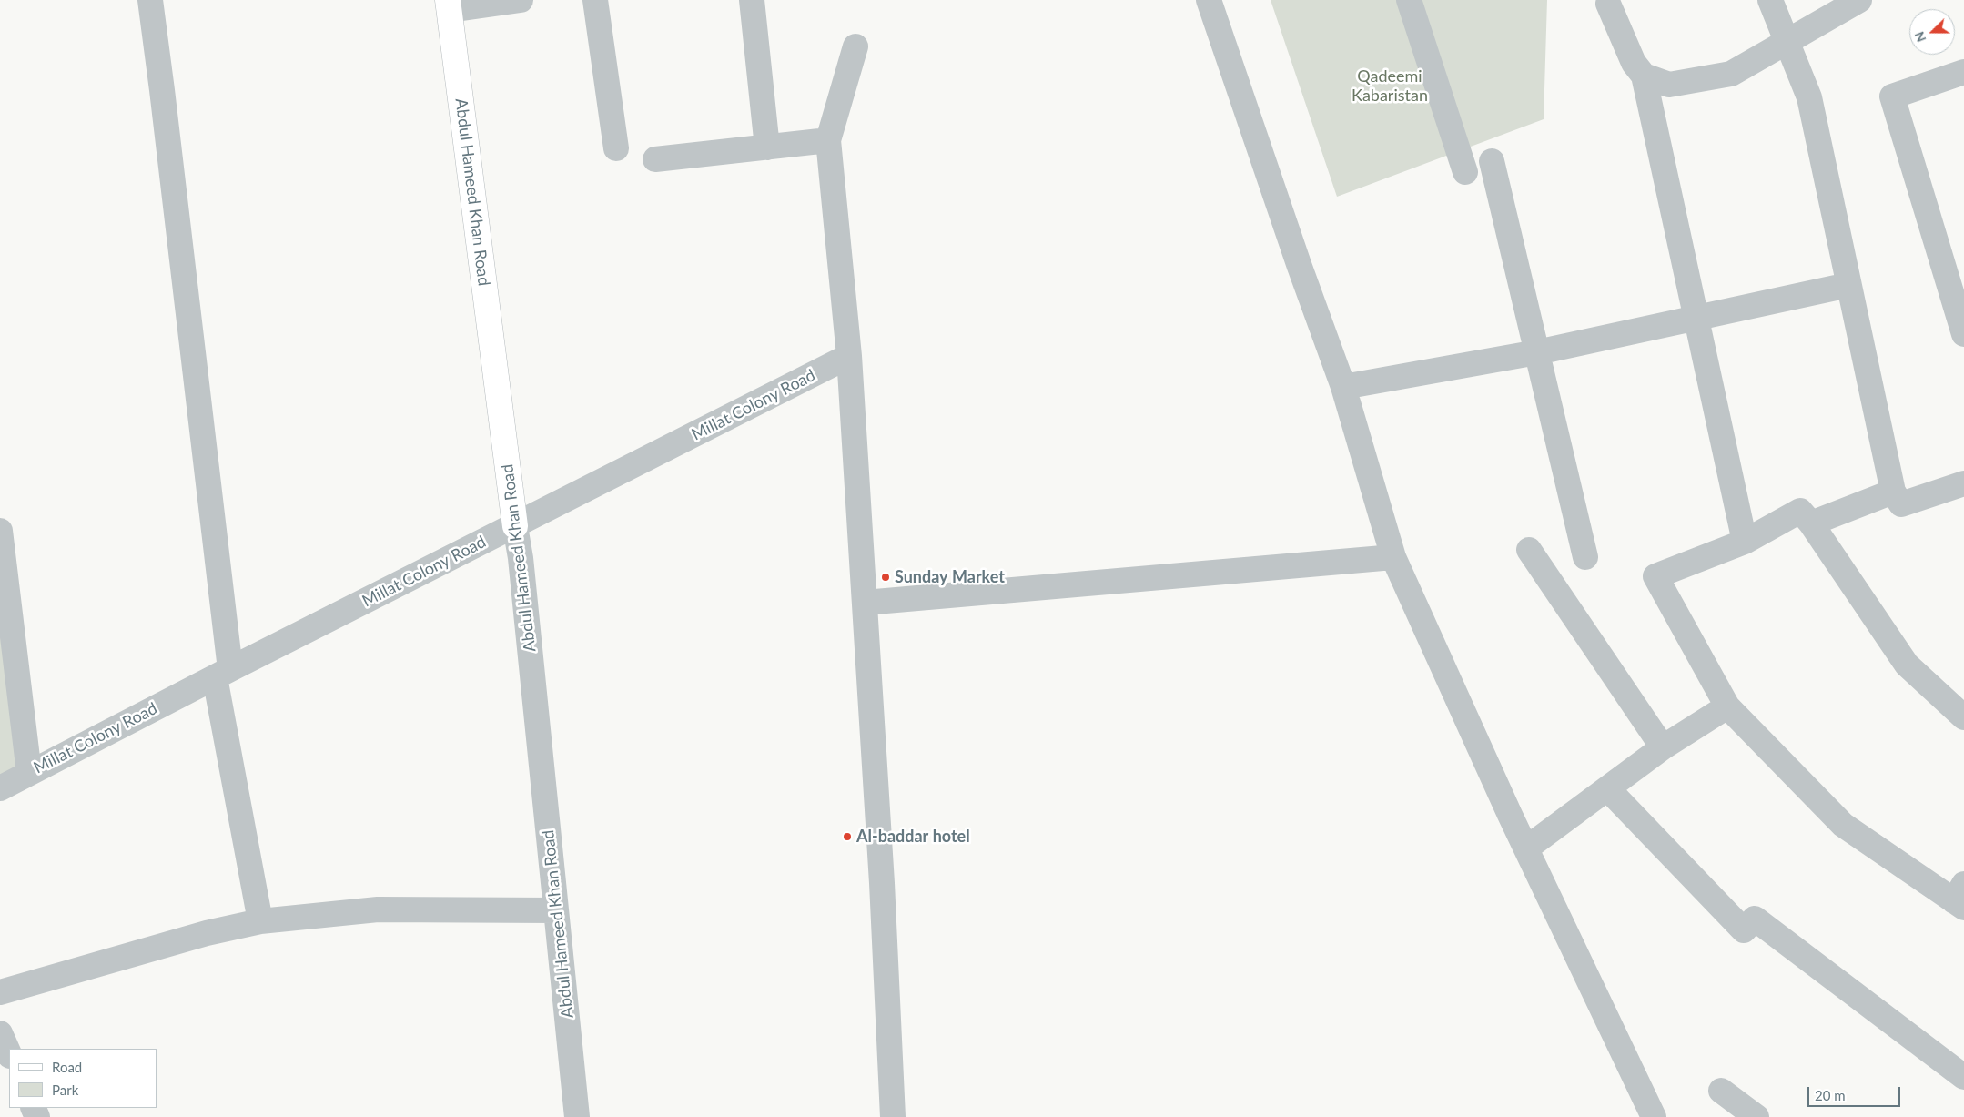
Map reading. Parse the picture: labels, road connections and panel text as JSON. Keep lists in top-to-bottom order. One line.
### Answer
{"streets":{"main road":["Abdul Hameed Khan Road"],"street":["Millat Colony Road"]},"crossings":[["Abdul Hameed Khan Road","Millat Colony Road"]],"parks":["Qadeemi Kabaristan"],"places":["Sunday Market","Al-baddar hotel"],"legend":["Road","Park"],"scale_bar":"20 m","north":"left"}
